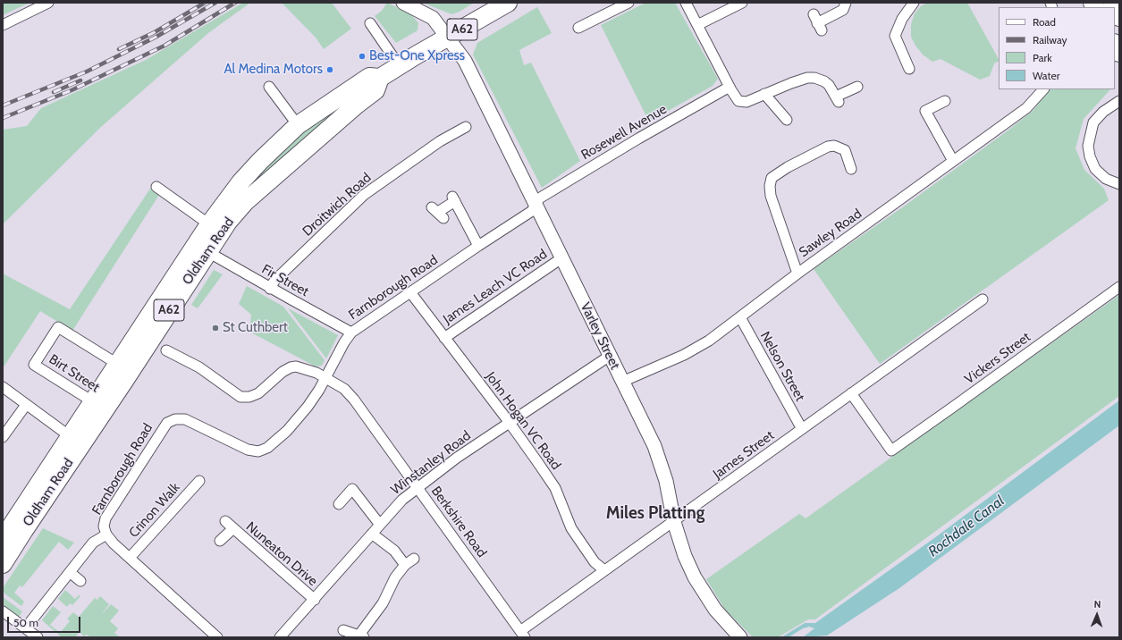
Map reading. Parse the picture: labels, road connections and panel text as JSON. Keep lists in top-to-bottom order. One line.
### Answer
{"streets":{"highway":["A62","Oldham Road"],"street":["Rosewell Avenue","Droitwich Road","Sawley Road","Fir Street","James Leach VC Road","Farnborough Road","Varley Street","Vickers Street","Nelson Street","Birt Street","John Hogan VC Road","James Street","Winstanley Road","Crinon Walk","Berkshire Road","Nuneaton Drive"]},"crossings":[["Rosewell Avenue","Farnborough Road"],["Rosewell Avenue","Varley Street"],["Droitwich Road","Fir Street"],["Sawley Road","Varley Street"],["Sawley Road","Nelson Street"],["Oldham Road","Fir Street"],["Oldham Road","Varley Street"],["Oldham Road","Birt Street"],["Fir Street","Farnborough Road"],["James Leach VC Road","Varley Street"],["James Leach VC Road","John Hogan VC Road"],["Farnborough Road","Varley Street"],["Farnborough Road","John Hogan VC Road"],["Farnborough Road","Crinon Walk"],["Farnborough Road","Berkshire Road"],["Varley Street","James Street"],["Varley Street","Winstanley Road"],["Vickers Street","James Street"],["Nelson Street","James Street"],["John Hogan VC Road","James Street"],["John Hogan VC Road","Winstanley Road"],["James Street","Berkshire Road"],["Winstanley Road","Berkshire Road"],["Winstanley Road","Nuneaton Drive"]],"districts":["Miles Platting"],"water":["Rochdale Canal"],"places":["Best-One Xpress","Al Medina Motors","St Cuthbert"],"legend":["Road","Railway","Park","Water"],"scale_bar":"50 m","north":"top"}
